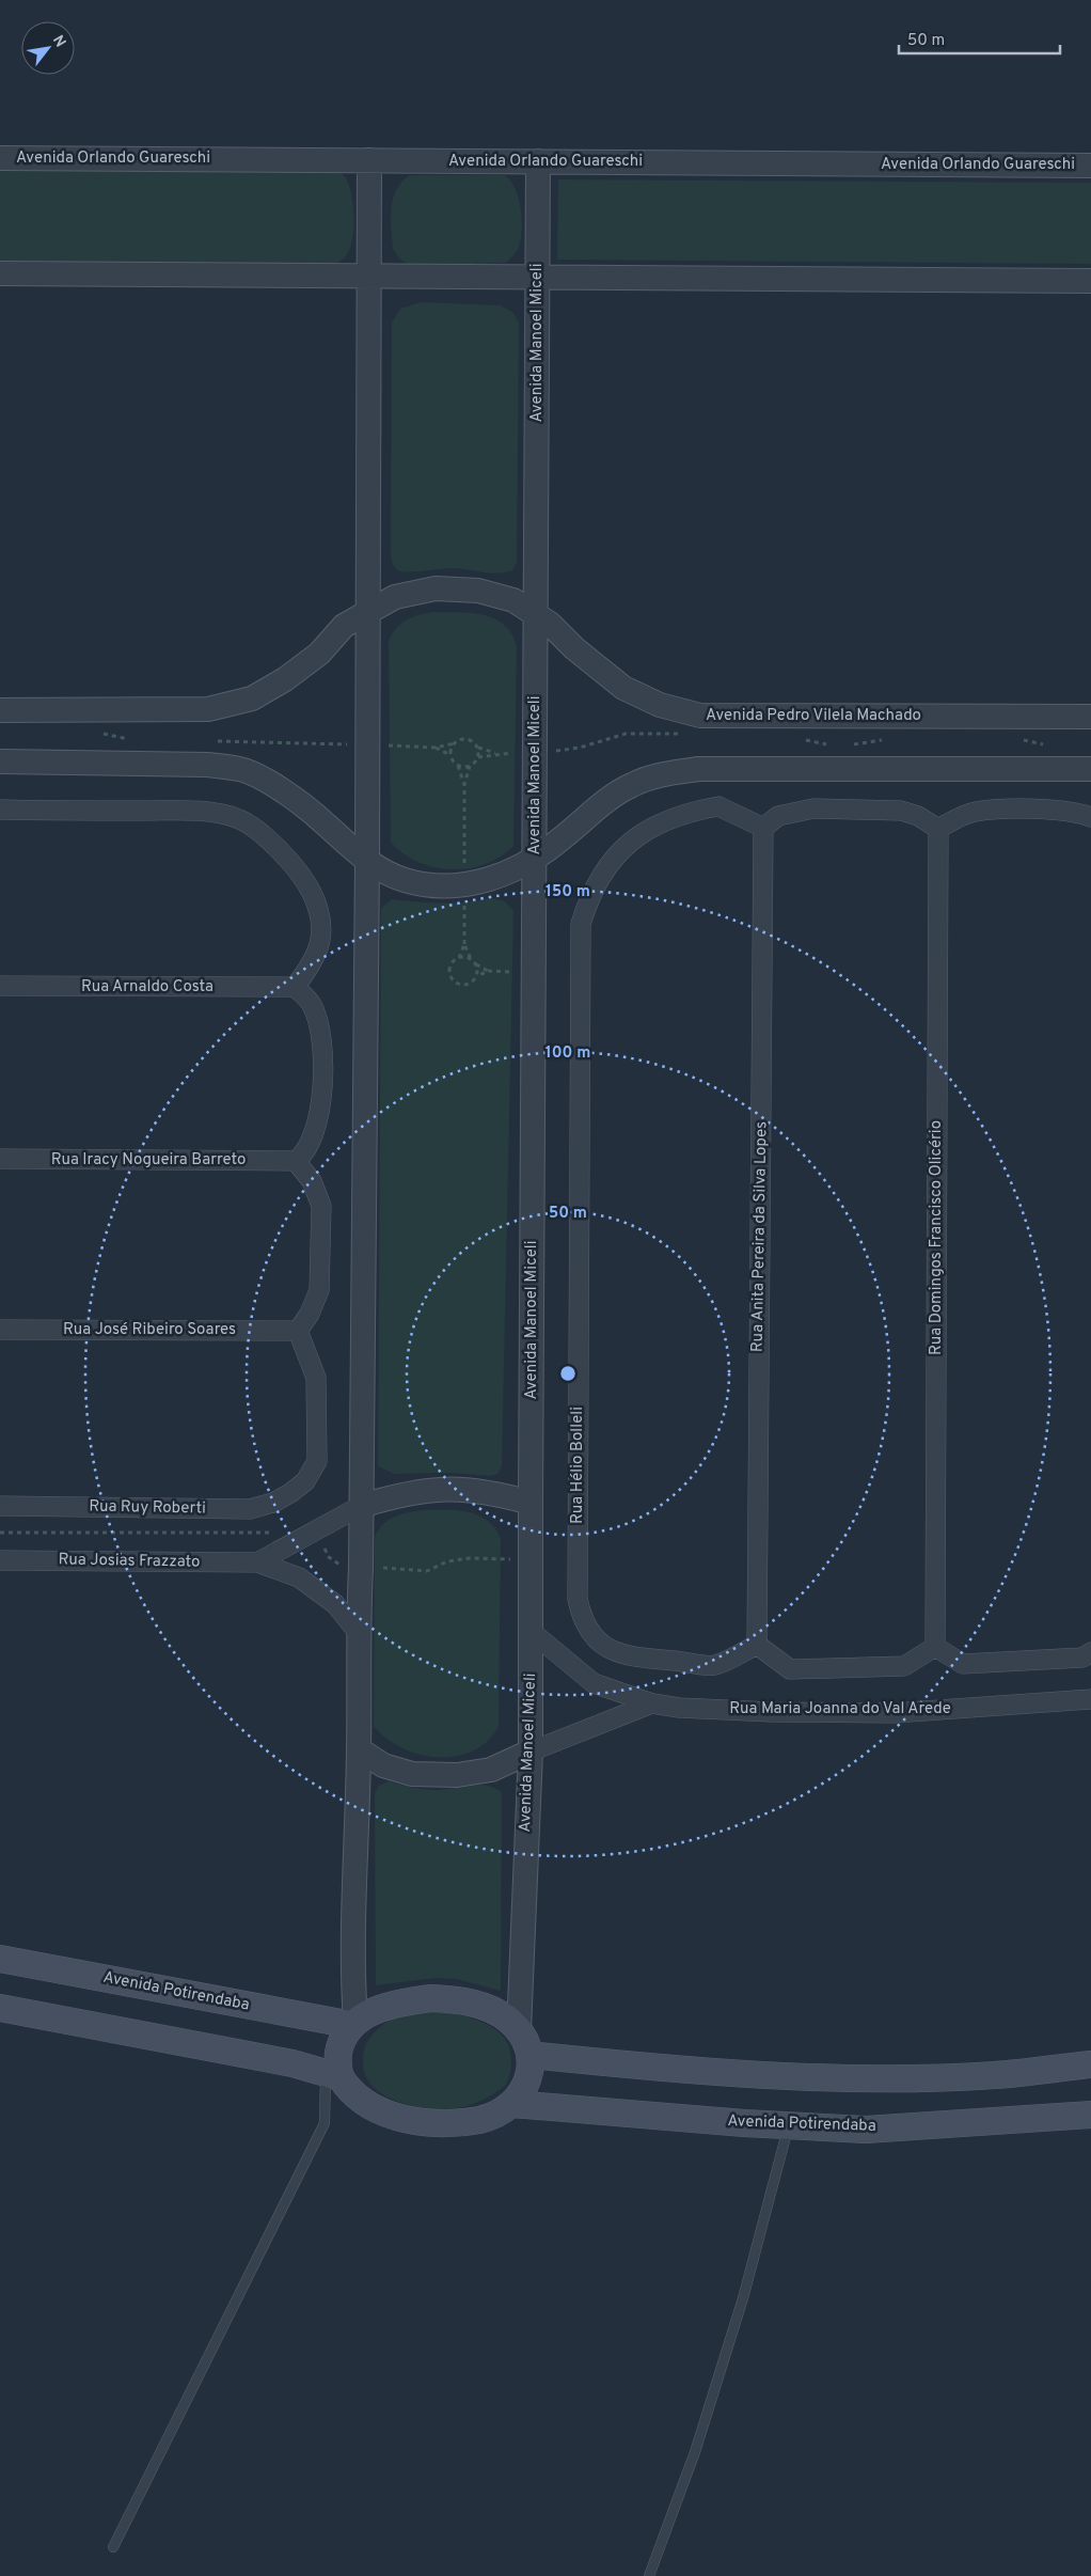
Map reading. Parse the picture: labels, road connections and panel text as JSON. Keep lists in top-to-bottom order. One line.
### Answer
{"streets":{"main road":["Avenida Potirendaba"],"street":["Avenida Orlando Guareschi","Avenida Manoel Miceli","Avenida Pedro Vilela Machado","Rua Arnaldo Costa","Rua Iracy Nogueira Barreto","Rua Anita Pereira da Silva Lopes","Rua Domingos Francisco Olicério","Rua José Ribeiro Soares","Rua Hélio Bolleli","Rua Ruy Roberti","Rua Josias Frazzato","Rua Maria Joanna do Val Arede"]},"crossings":[["Avenida Orlando Guareschi","Avenida Manoel Miceli"],["Avenida Manoel Miceli","Avenida Pedro Vilela Machado"],["Avenida Manoel Miceli","Rua Maria Joanna do Val Arede"],["Avenida Manoel Miceli","Avenida Potirendaba"],["Rua Anita Pereira da Silva Lopes","Rua Hélio Bolleli"],["Rua José Ribeiro Soares","Rua Ruy Roberti"]],"scale_bar":"50 m","north":"top right","rings":["150 m","100 m","50 m"]}
